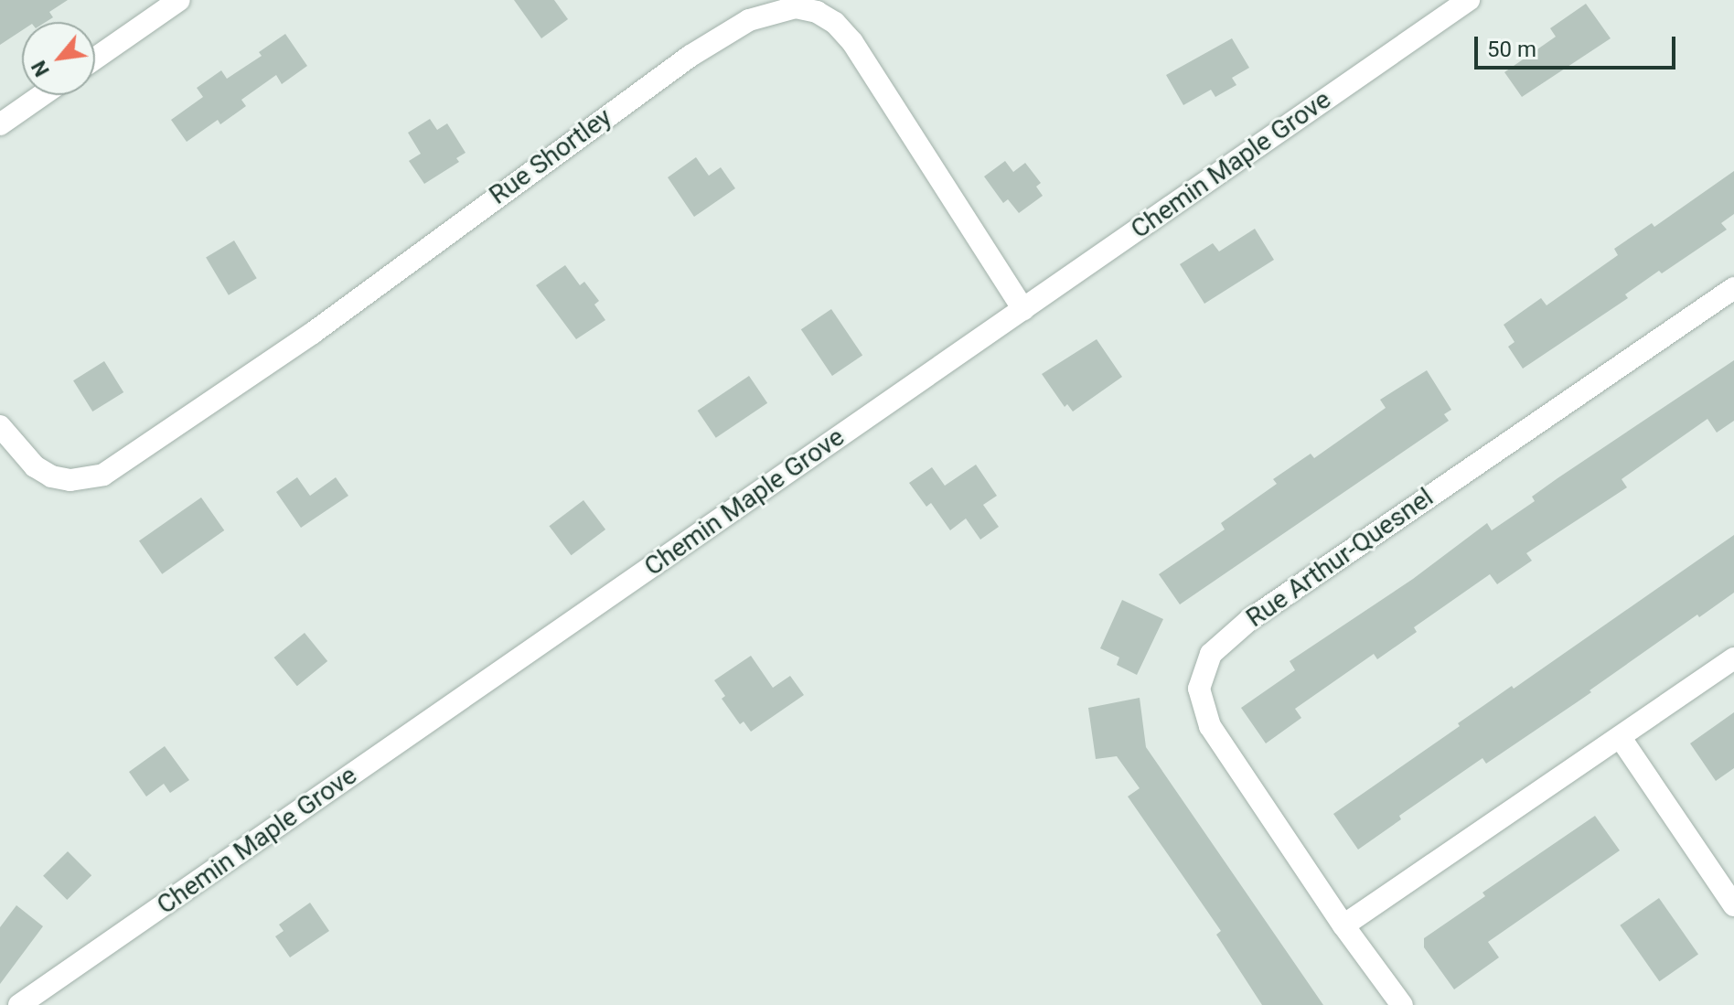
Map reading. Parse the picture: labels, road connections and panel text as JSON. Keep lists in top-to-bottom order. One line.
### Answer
{"streets":{"street":["Rue Shortley","Chemin Maple Grove","Rue Arthur-Quesnel"]},"crossings":[["Rue Shortley","Chemin Maple Grove"]],"scale_bar":"50 m","north":"bottom left"}
